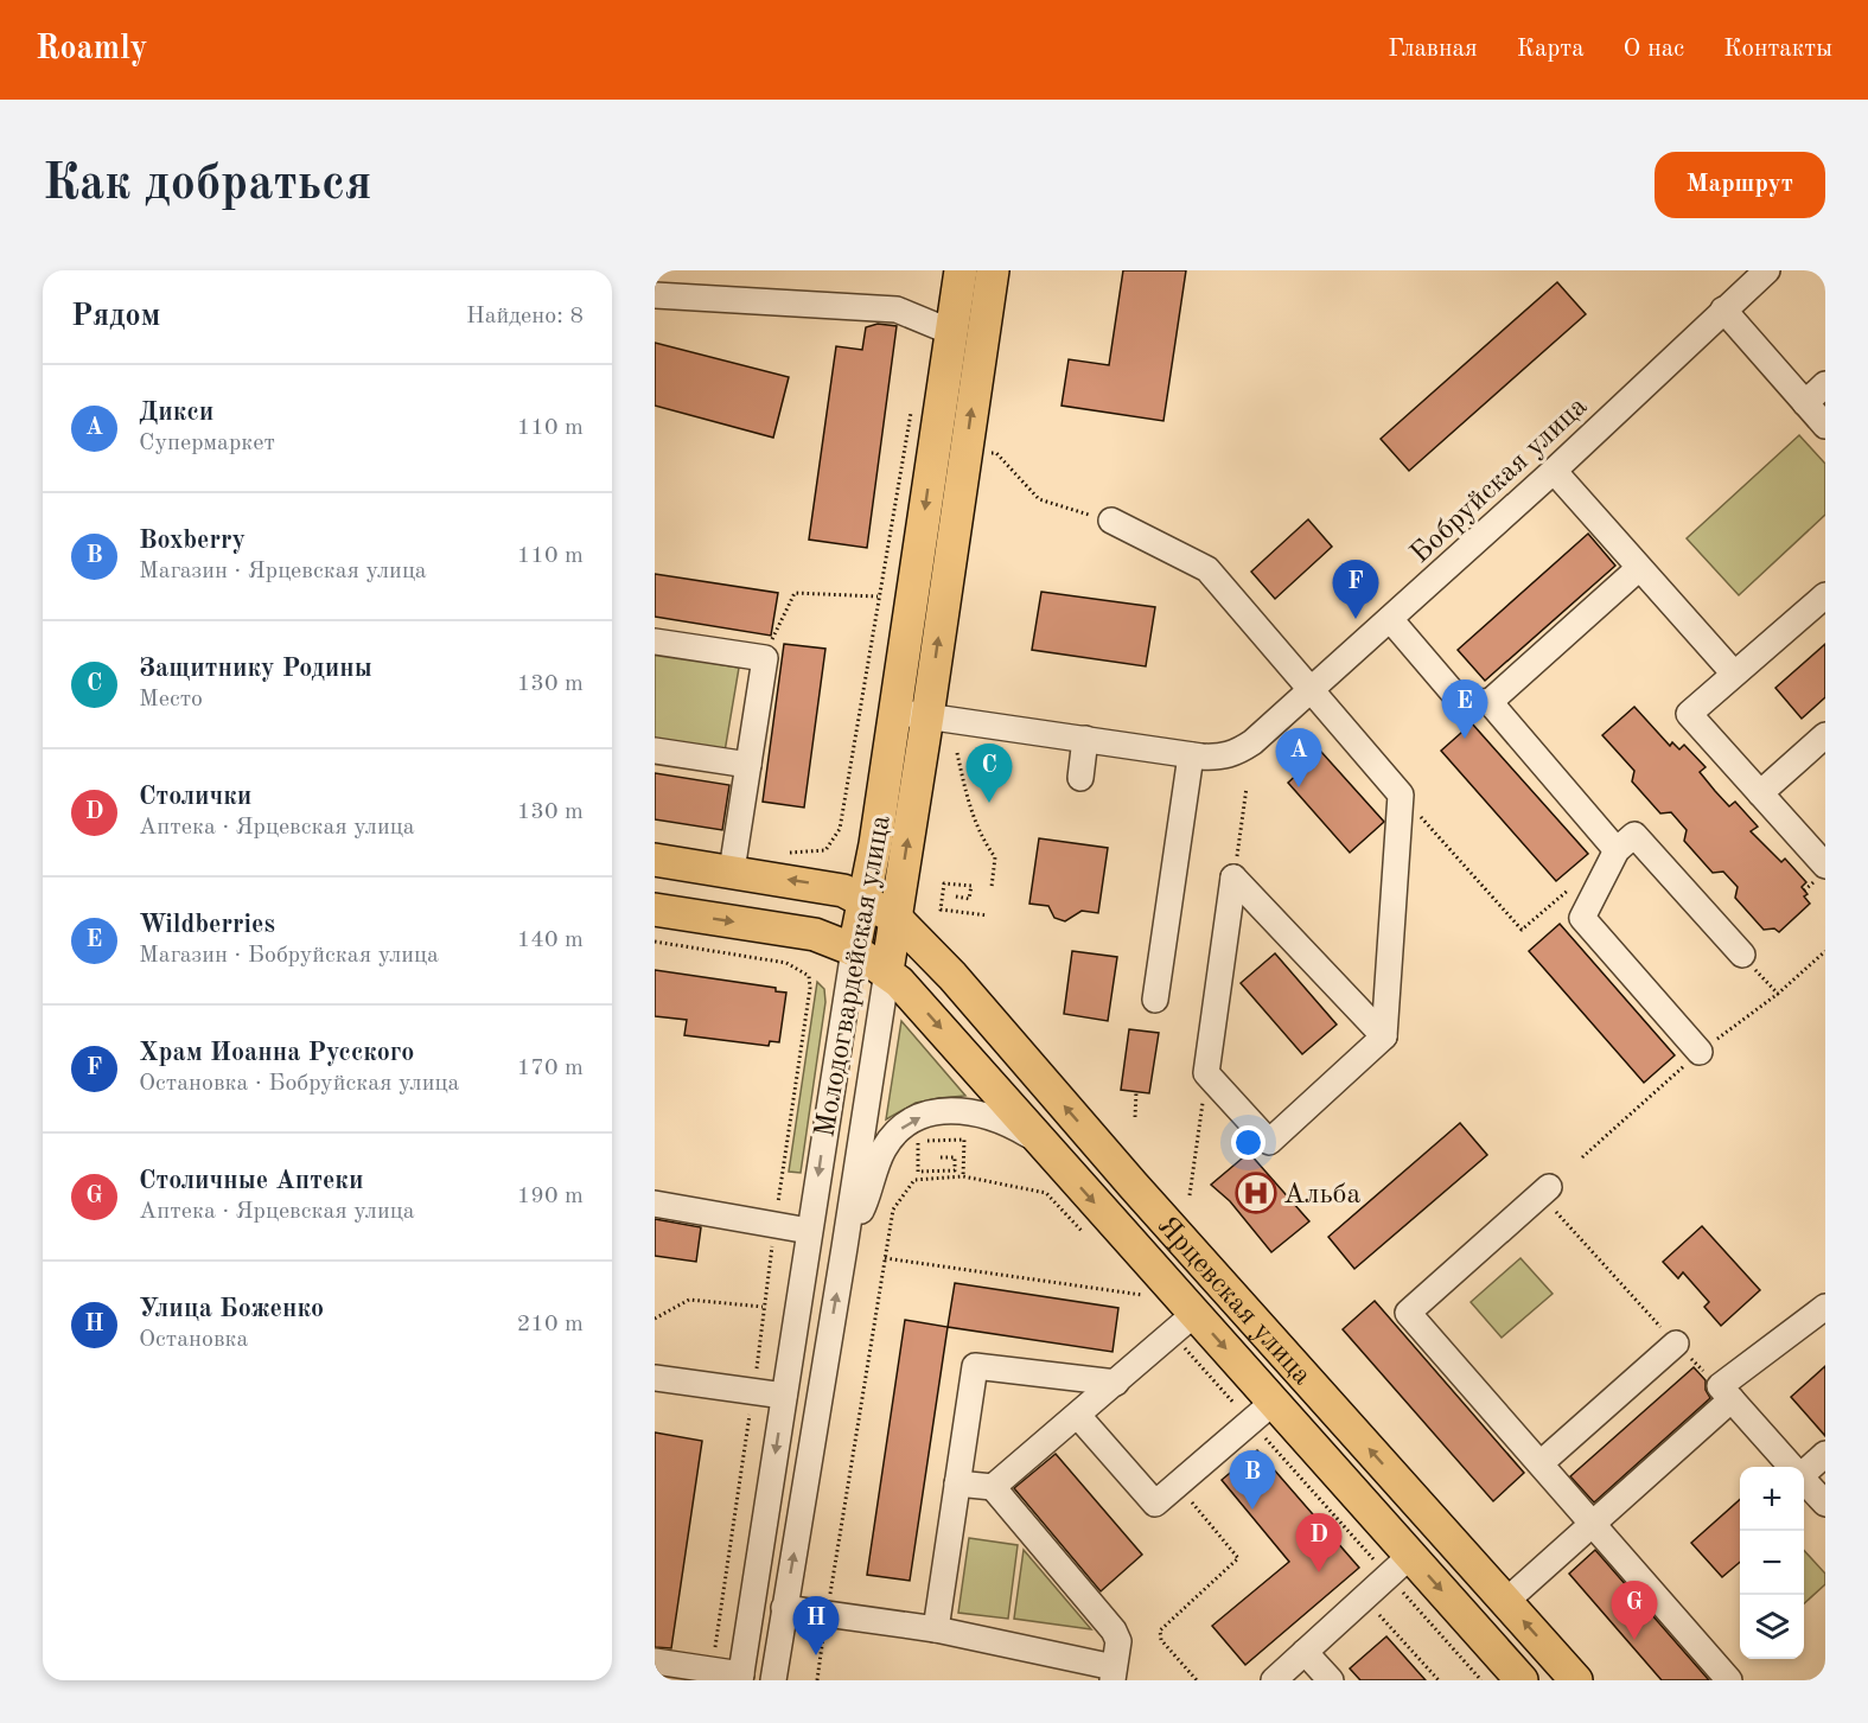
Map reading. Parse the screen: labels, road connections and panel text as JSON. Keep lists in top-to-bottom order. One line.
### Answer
{"streets":{"main road":["Молодогвардейская улица","Ярцевская улица"],"street":["Бобруйская улица"]},"crossings":[["Бобруйская улица","Молодогвардейская улица"],["Молодогвардейская улица","Ярцевская улица"]],"places":{"hospital":["Альба"]},"page":{"header":"Roamly","nav":["Главная","Карта","О нас","Контакты"],"buttons":"Маршрут","title":"Как добраться","heading":["Рядом","Найдено: 8"],"list":[{"mark":"A","name":"Дикси","note":"Супермаркет","value":"110 m"},{"mark":"B","name":"Boxberry","note":"Магазин · Ярцевская улица","value":"110 m"},{"mark":"C","name":"Защитнику Родины","note":"Место","value":"130 m"},{"mark":"D","name":"Столички","note":"Аптека · Ярцевская улица","value":"130 m"},{"mark":"E","name":"Wildberries","note":"Магазин · Бобруйская улица","value":"140 m"},{"mark":"F","name":"Храм Иоанна Русского","note":"Остановка · Бобруйская улица","value":"170 m"},{"mark":"G","name":"Столичные Аптеки","note":"Аптека · Ярцевская улица","value":"190 m"},{"mark":"H","name":"Улица Боженко","note":"Остановка","value":"210 m"}],"pins":["F","E","A","C","B","D","G","H"],"map_buttons":["+","−"]}}
